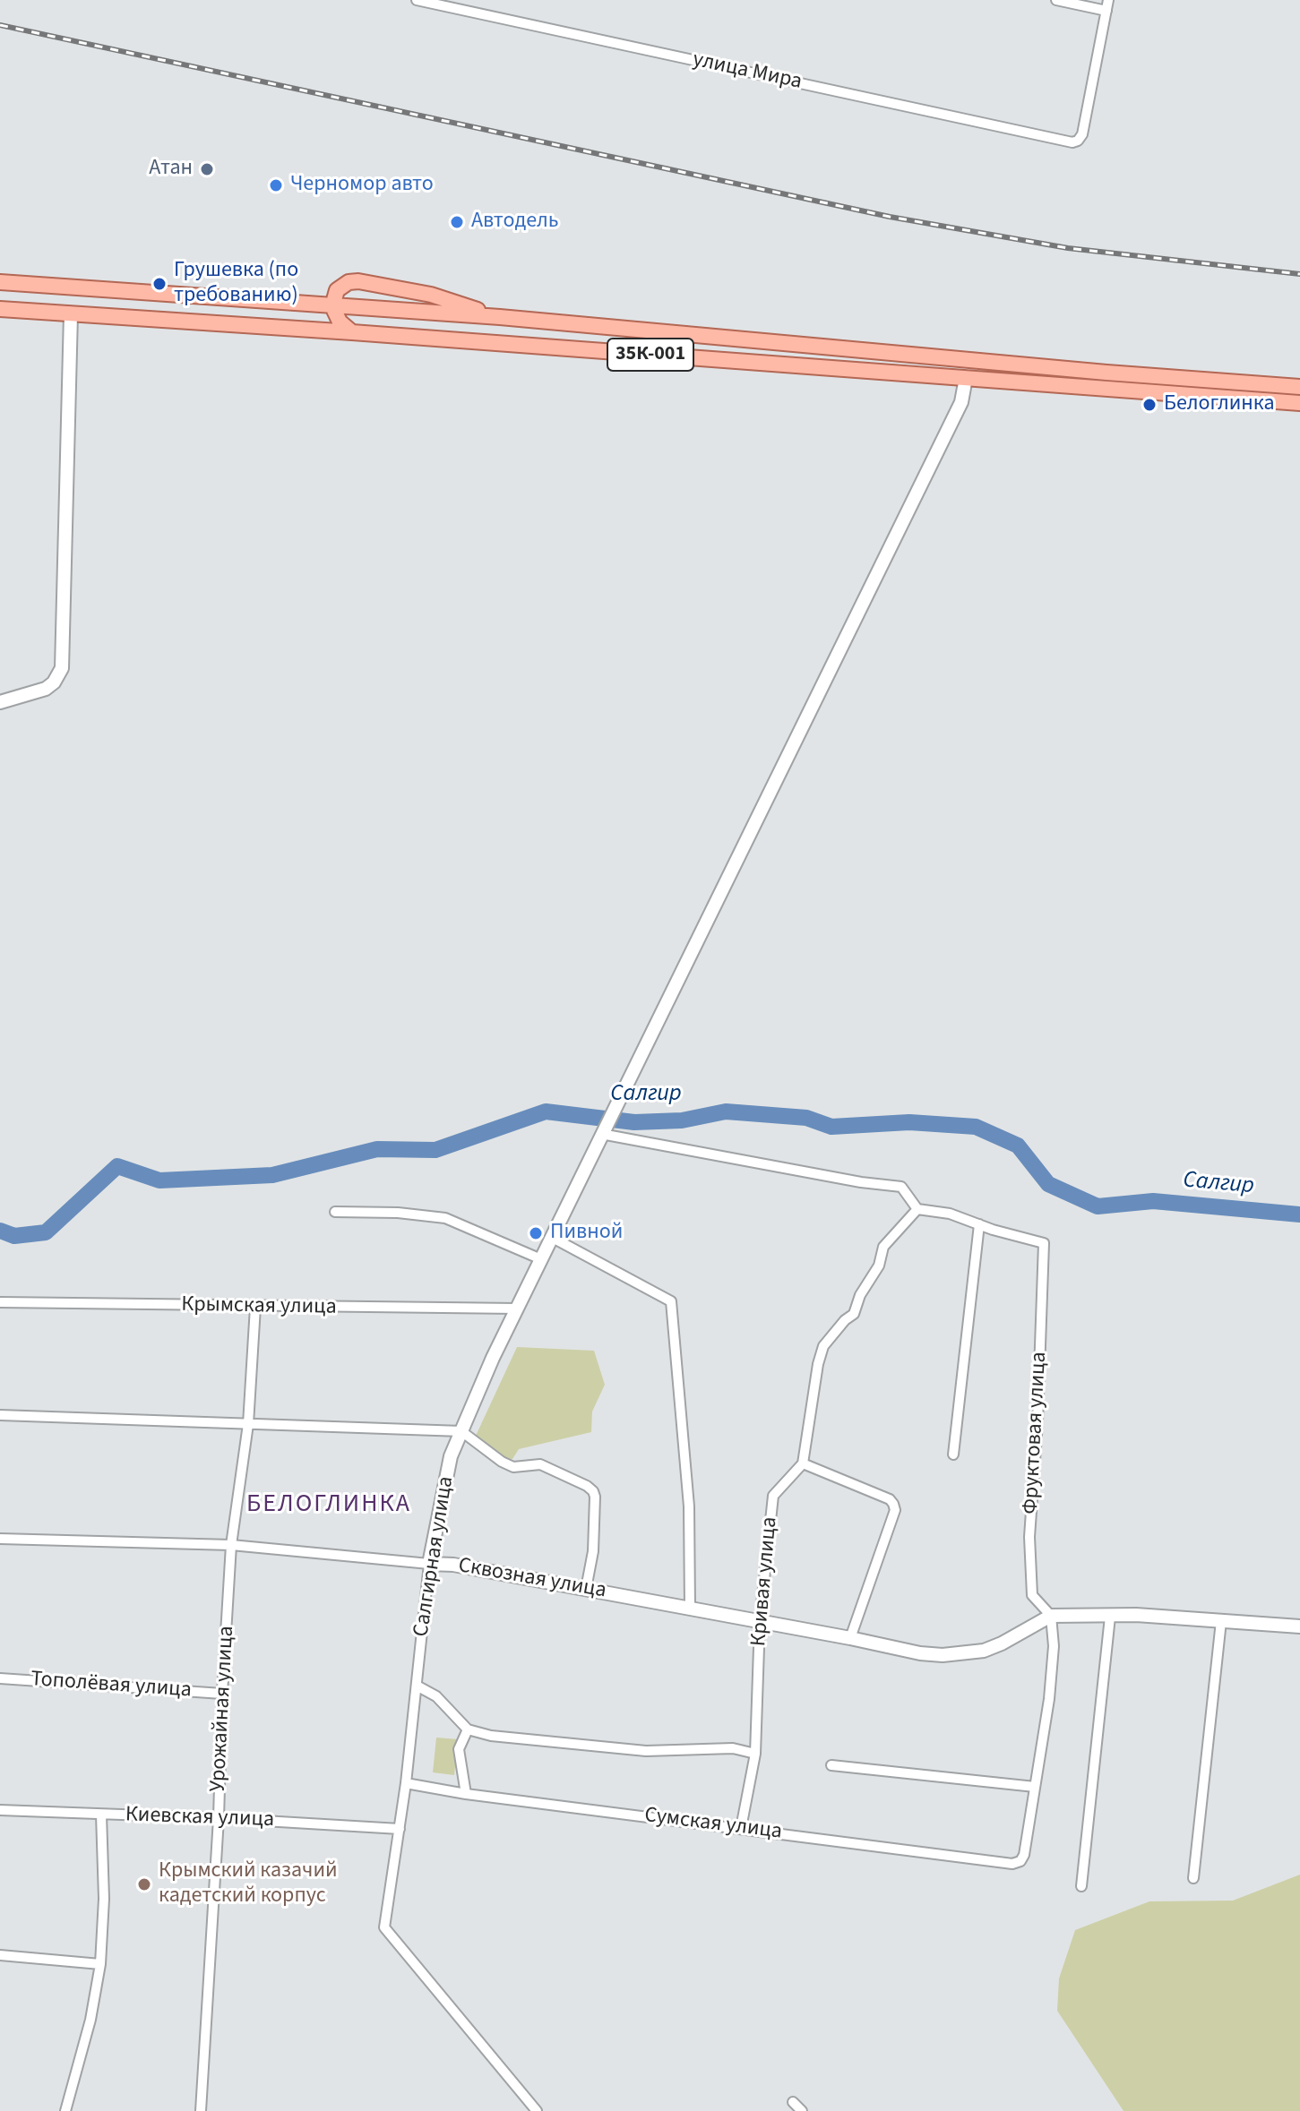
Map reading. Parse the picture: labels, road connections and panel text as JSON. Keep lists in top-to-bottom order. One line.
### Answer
{"streets":{"main road":["35К-001","Салгирная улица","Сквозная улица"],"street":["улица Мира","Крымская улица","Фруктовая улица","Кривая улица","Тополёвая улица","Урожайная улица","Киевская улица","Сумская улица"]},"crossings":[["35К-001","Салгирная улица"],["Крымская улица","Салгирная улица"],["Крымская улица","Урожайная улица"],["Фруктовая улица","Сквозная улица"],["Салгирная улица","Сквозная улица"],["Салгирная улица","Киевская улица"],["Салгирная улица","Сумская улица"],["Сквозная улица","Кривая улица"],["Сквозная улица","Урожайная улица"],["Кривая улица","Сумская улица"],["Тополёвая улица","Урожайная улица"],["Урожайная улица","Киевская улица"]],"districts":["БЕЛОГЛИНКА"],"water":["Салгир"],"places":["Атан","Черномор авто","Автодель","Грушевка (по требованию)","Белоглинка","Пивной","Крымский казачий кадетский корпус"]}
